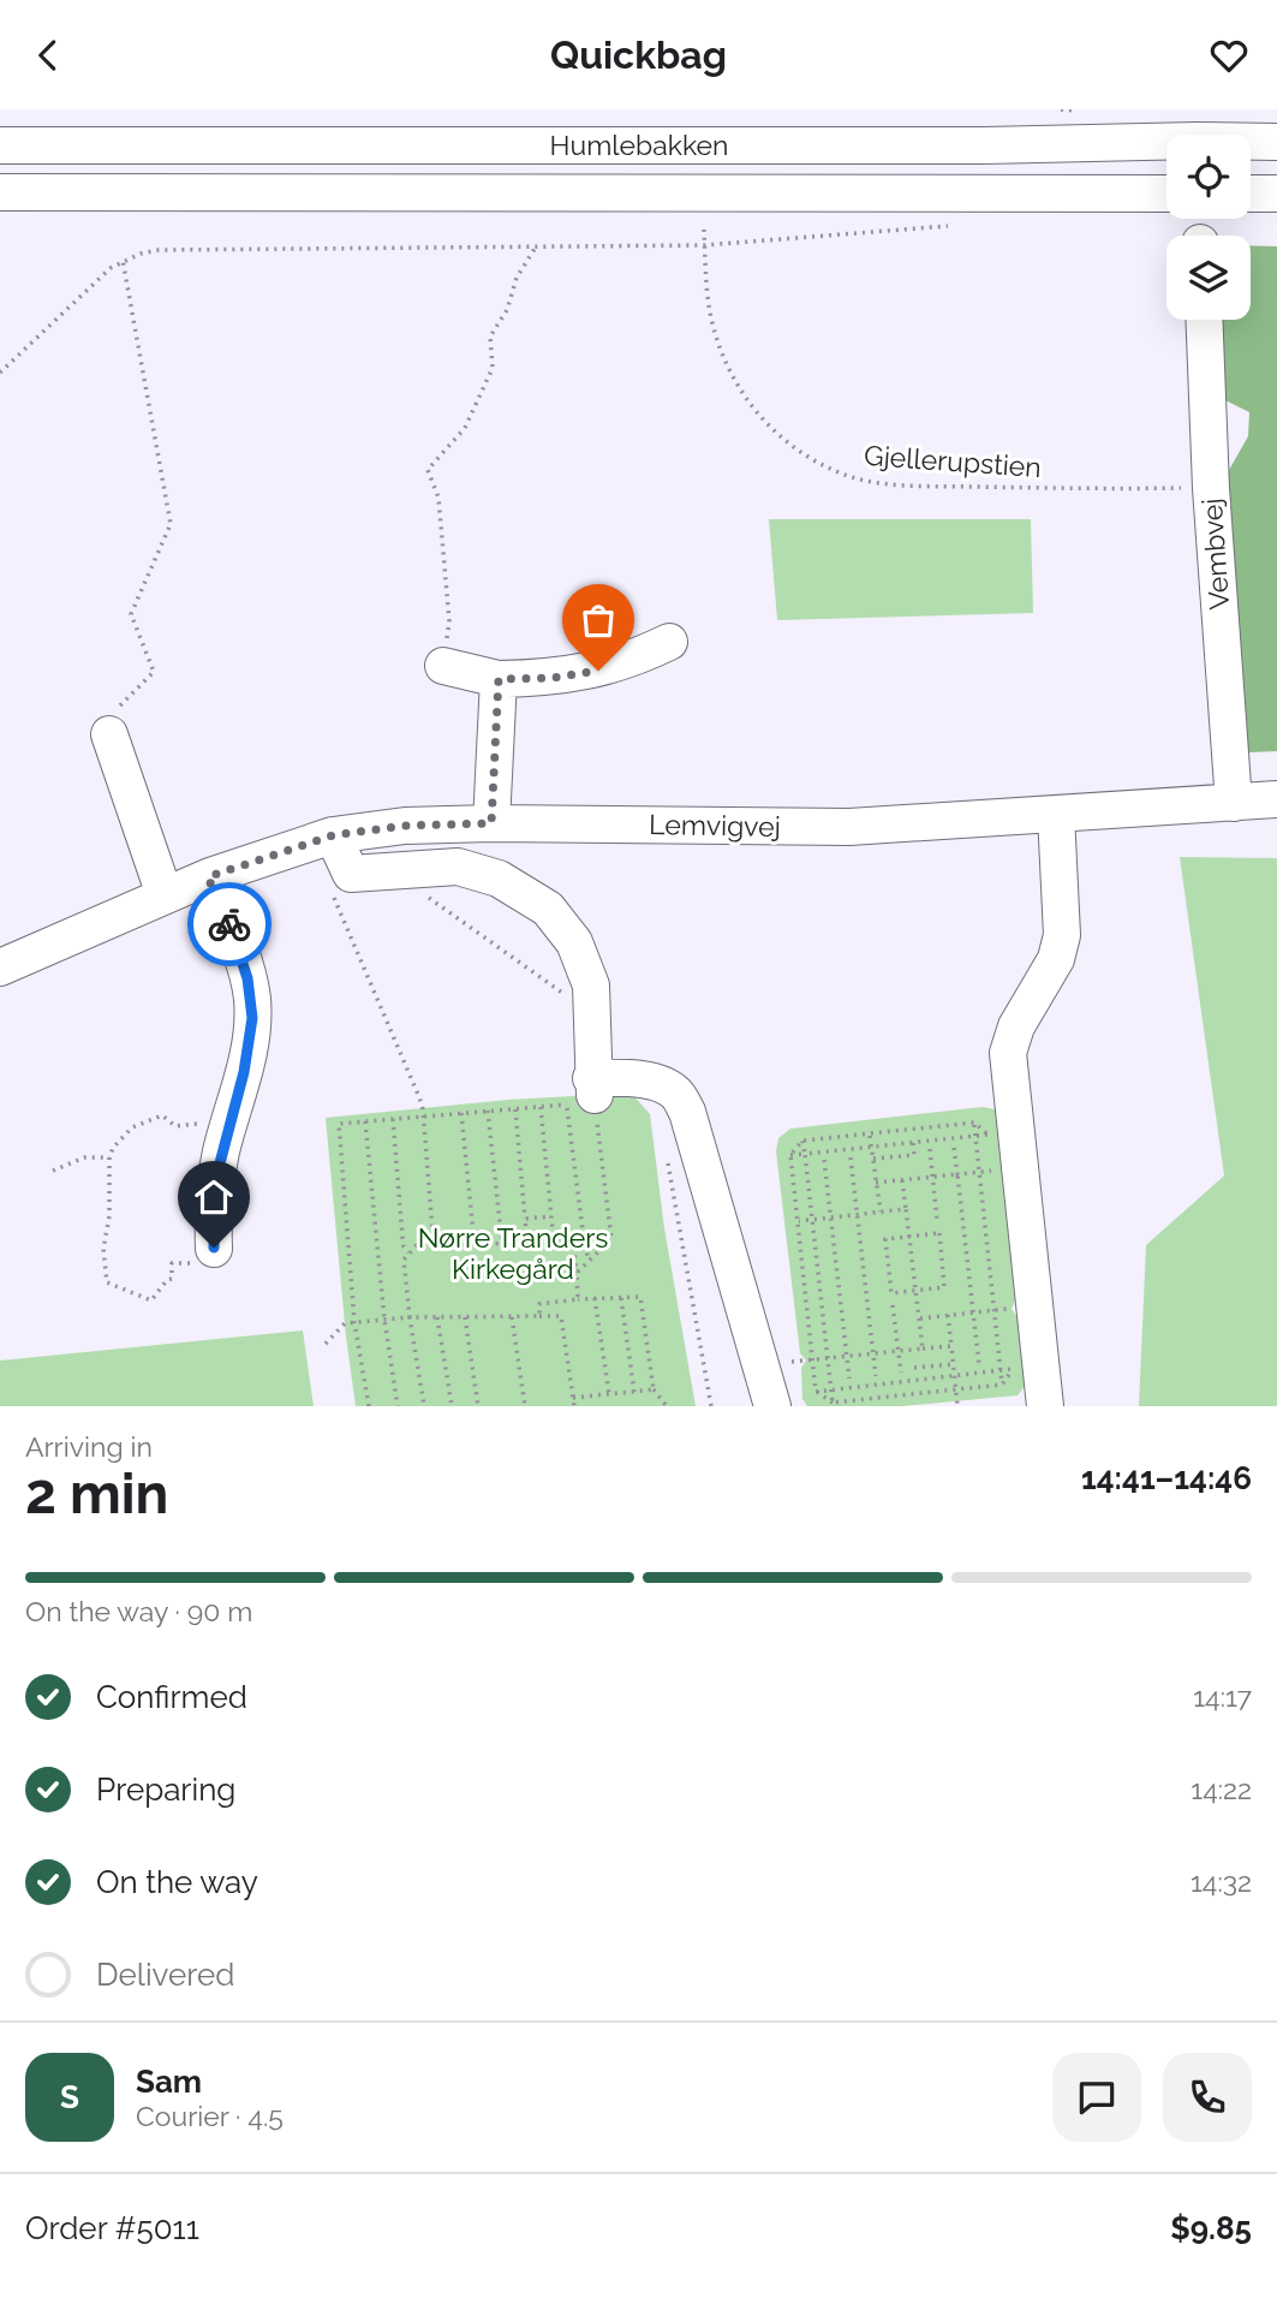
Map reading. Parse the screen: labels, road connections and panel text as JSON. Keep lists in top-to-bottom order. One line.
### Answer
{"streets":{"street":["Humlebakken","Vembvej","Lemvigvej"],"path":["Gjellerupstien"]},"crossings":[["Gjellerupstien","Vembvej"],["Vembvej","Lemvigvej"]],"parks":["Nørre Tranders Kirkegård"],"page":{"header":"Quickbag","heading":["2 min","Arriving in","14:41–14:46"],"panel":["Sam","Courier · 4.5","Order #5011","$9.85"],"bar":"On the way · 90 m","list":[["Confirmed","14:17"],["Preparing","14:22"],["On the way","14:32"],"Delivered"],"round":"S"}}
